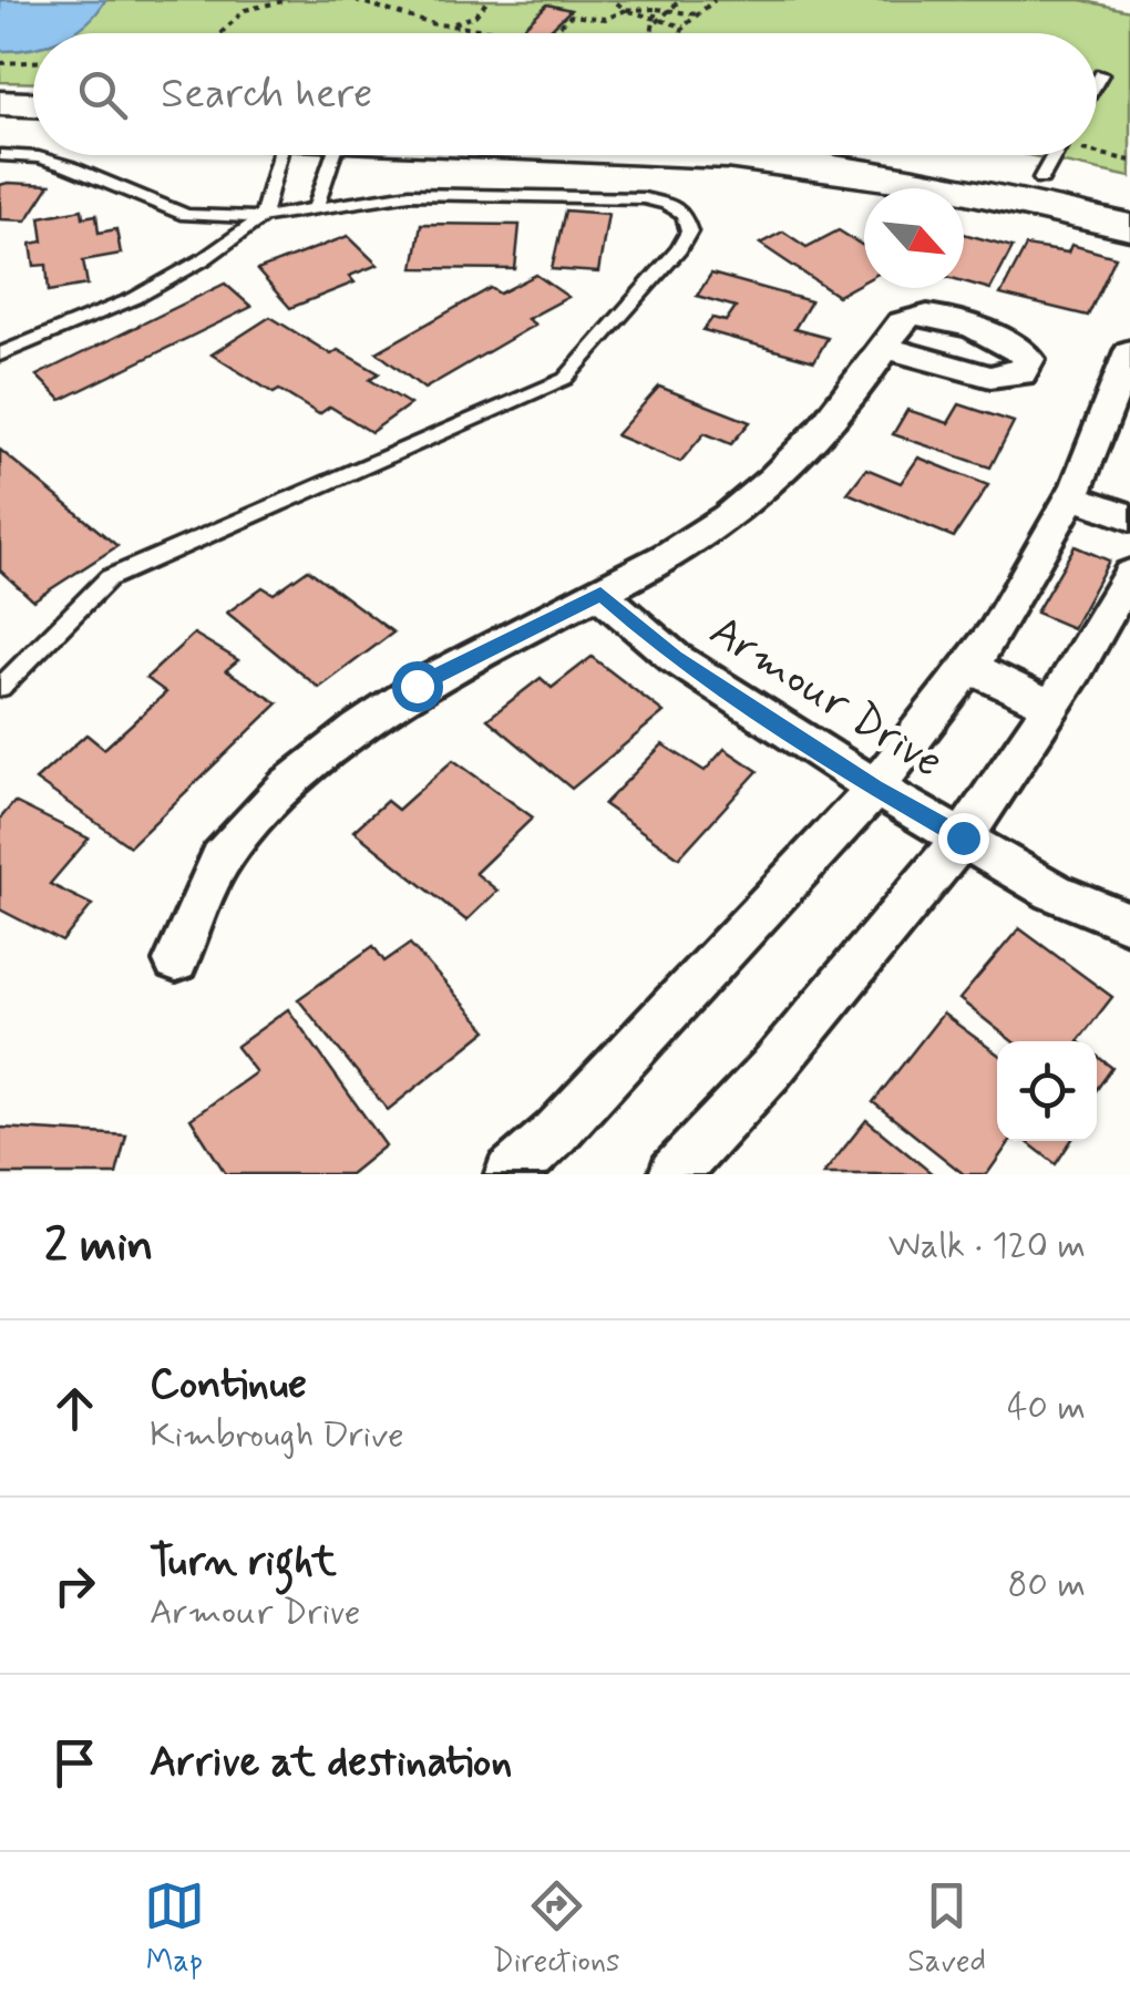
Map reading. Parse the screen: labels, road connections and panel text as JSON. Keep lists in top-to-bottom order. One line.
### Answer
{"streets":{"street":["Armour Drive"]},"north":"bottom right","page":{"search":"Search here","heading":["2 min","Walk · 120 m"],"list":[["Continue","Kimbrough Drive","40 m"],["Turn right","Armour Drive","80 m"],"Arrive at destination"],"nav":["Map","Directions","Saved"]}}
